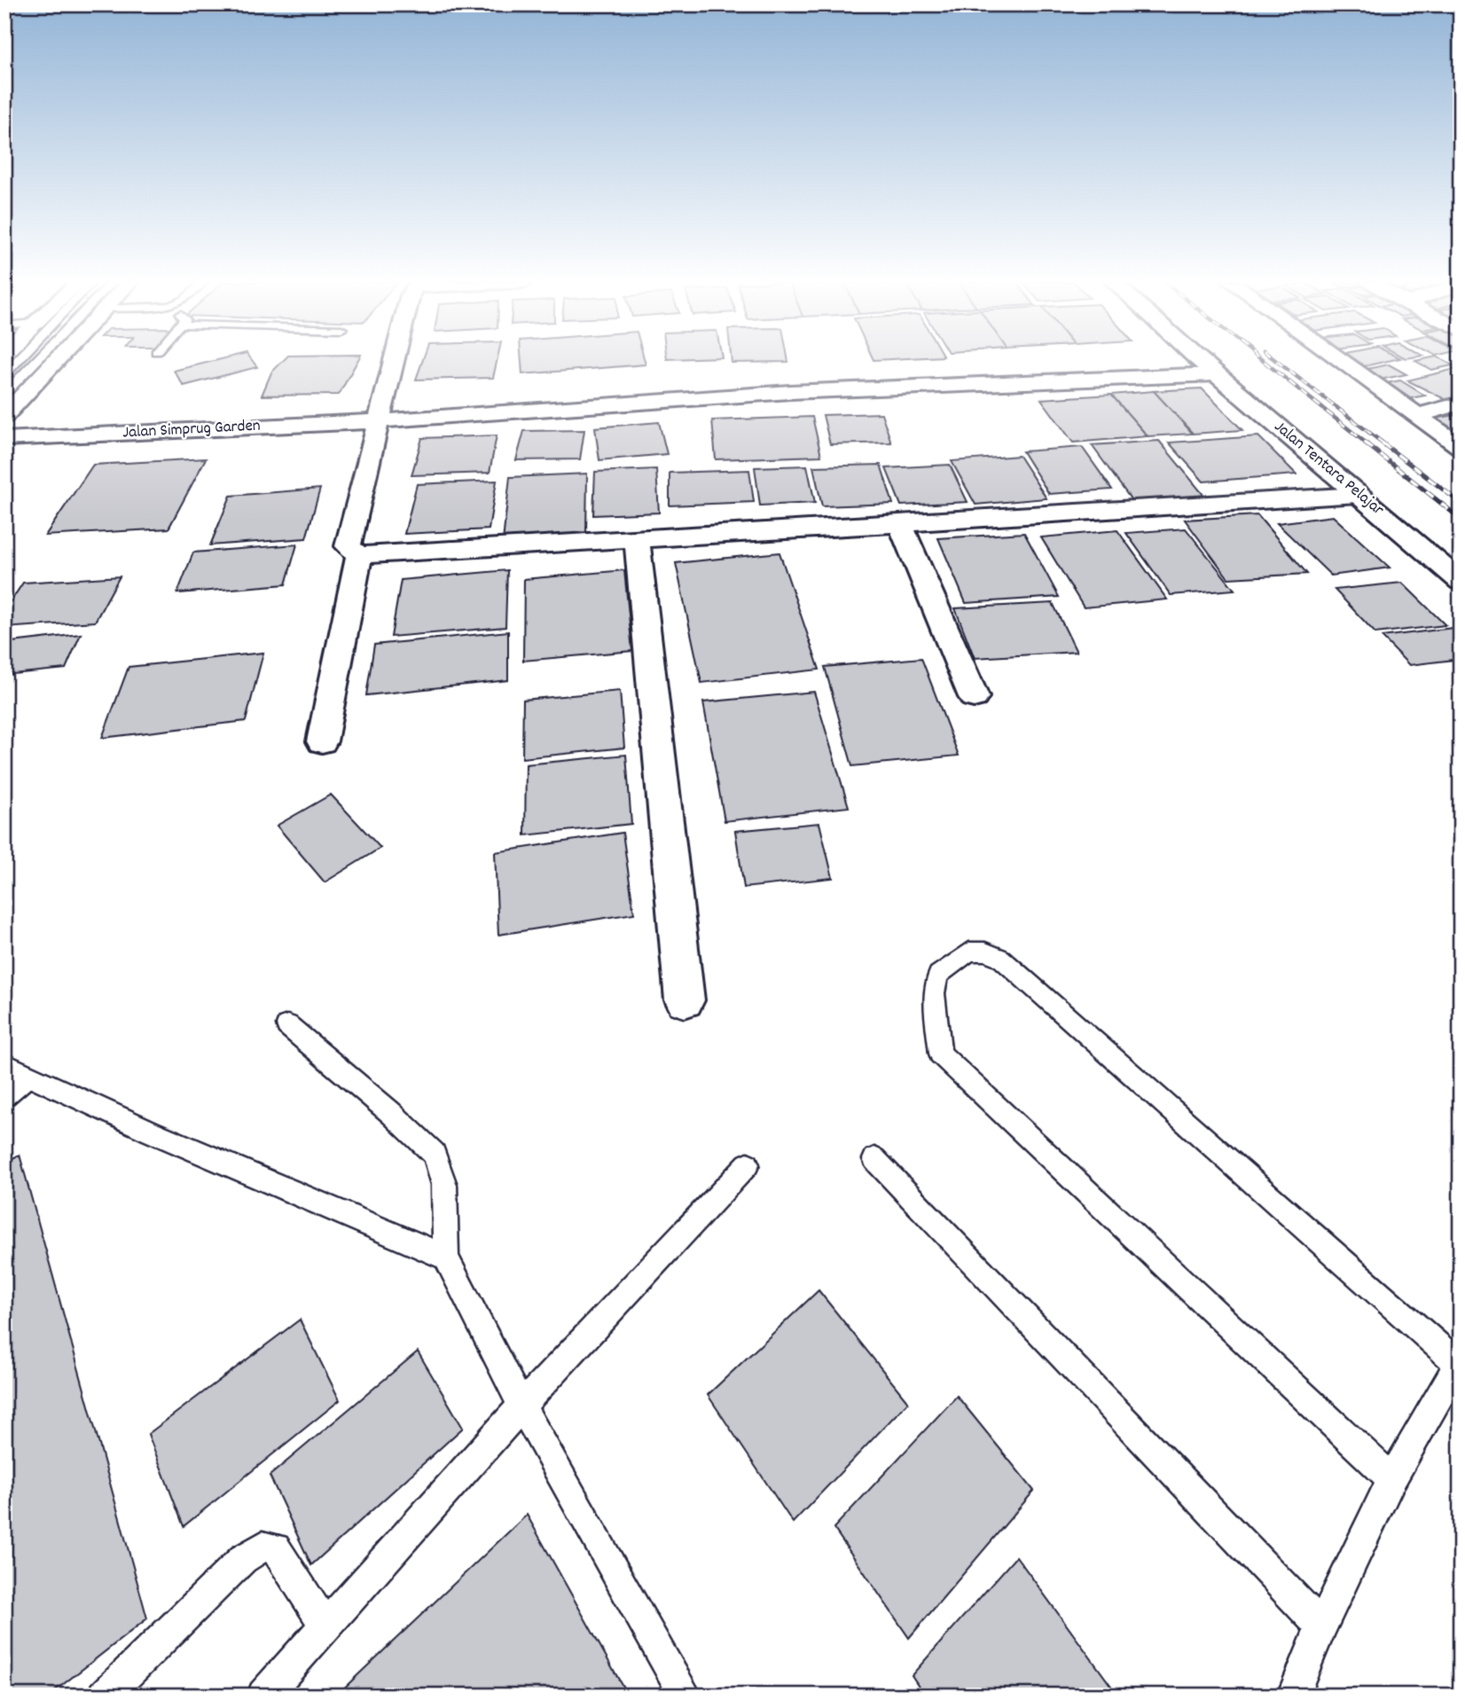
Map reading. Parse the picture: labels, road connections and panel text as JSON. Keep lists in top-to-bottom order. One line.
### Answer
{"streets":{"main road":["Jalan Simprug Garden","Jalan Tentara Pelajar"]},"crossings":[["Jalan Simprug Garden","Jalan Tentara Pelajar"]]}
